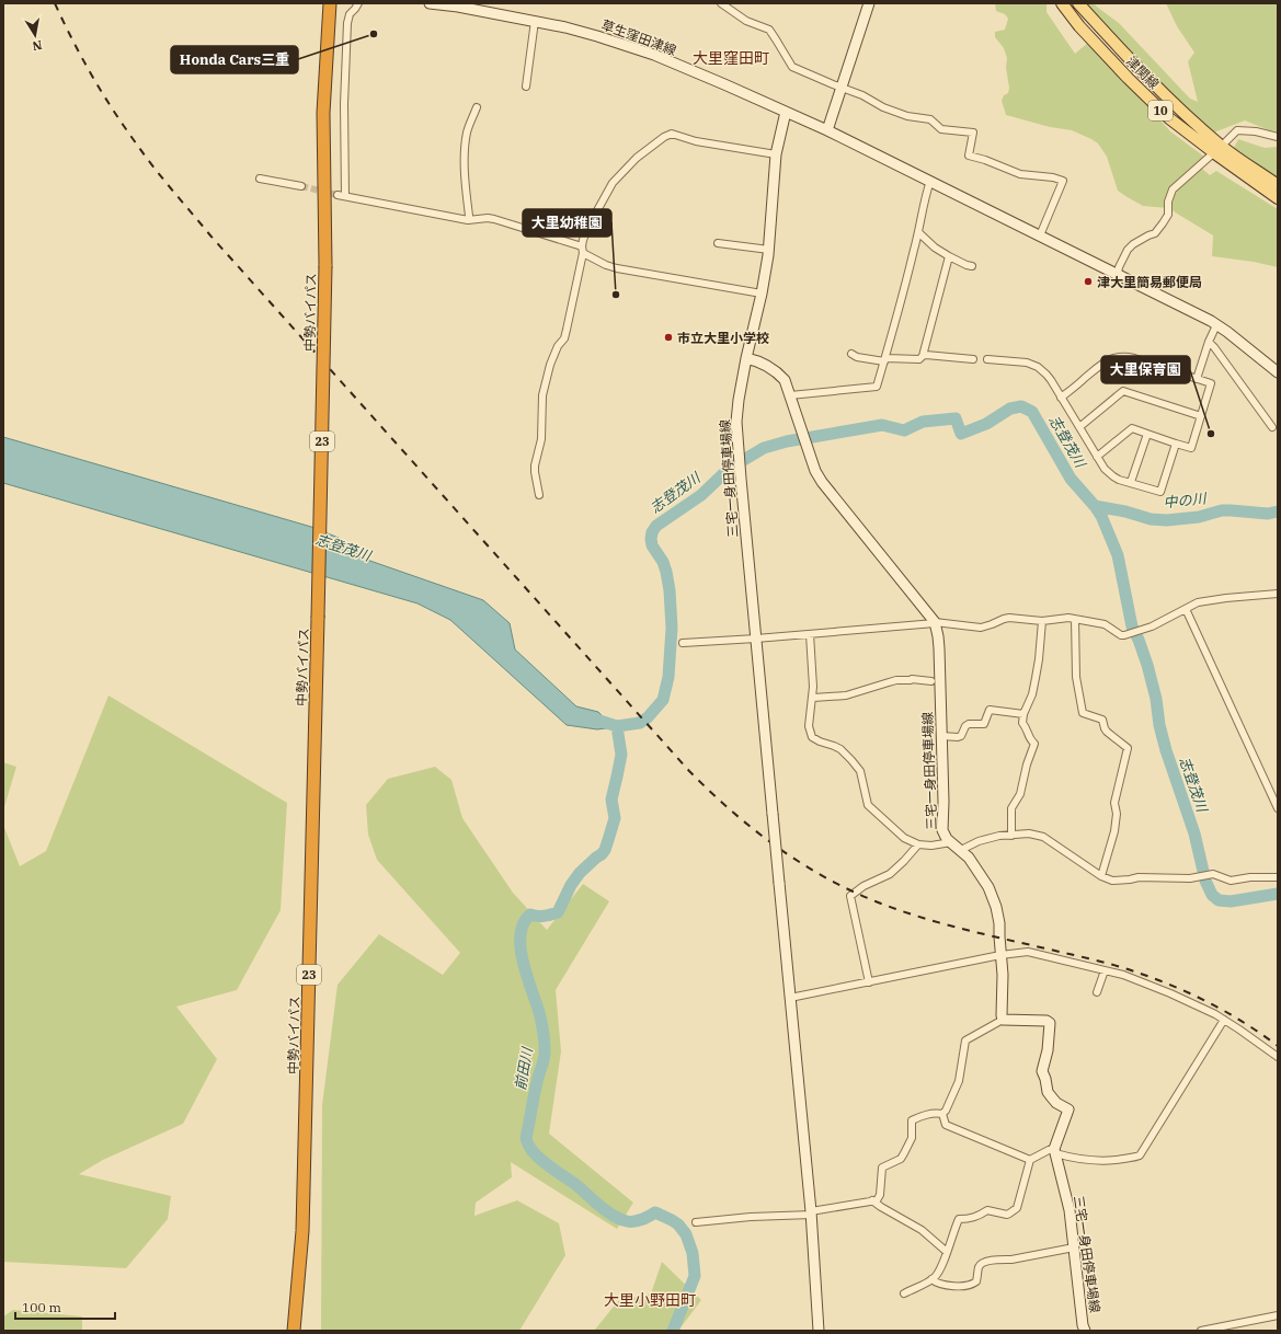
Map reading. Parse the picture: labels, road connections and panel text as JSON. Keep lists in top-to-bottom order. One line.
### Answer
{"streets":{"highway":["中勢バイパス","23"],"main road":["草生窪田津線","津関線","10","三宅一身田停車場線"]},"crossings":[["草生窪田津線","三宅一身田停車場線"]],"districts":["大里窪田町","大里小野田町"],"water":["志登茂川","中の川","前田川"],"places":["Honda Cars三重","津大里簡易郵便局","大里幼稚園","市立大里小学校","大里保育園"],"scale_bar":"100 m","north":"bottom"}
